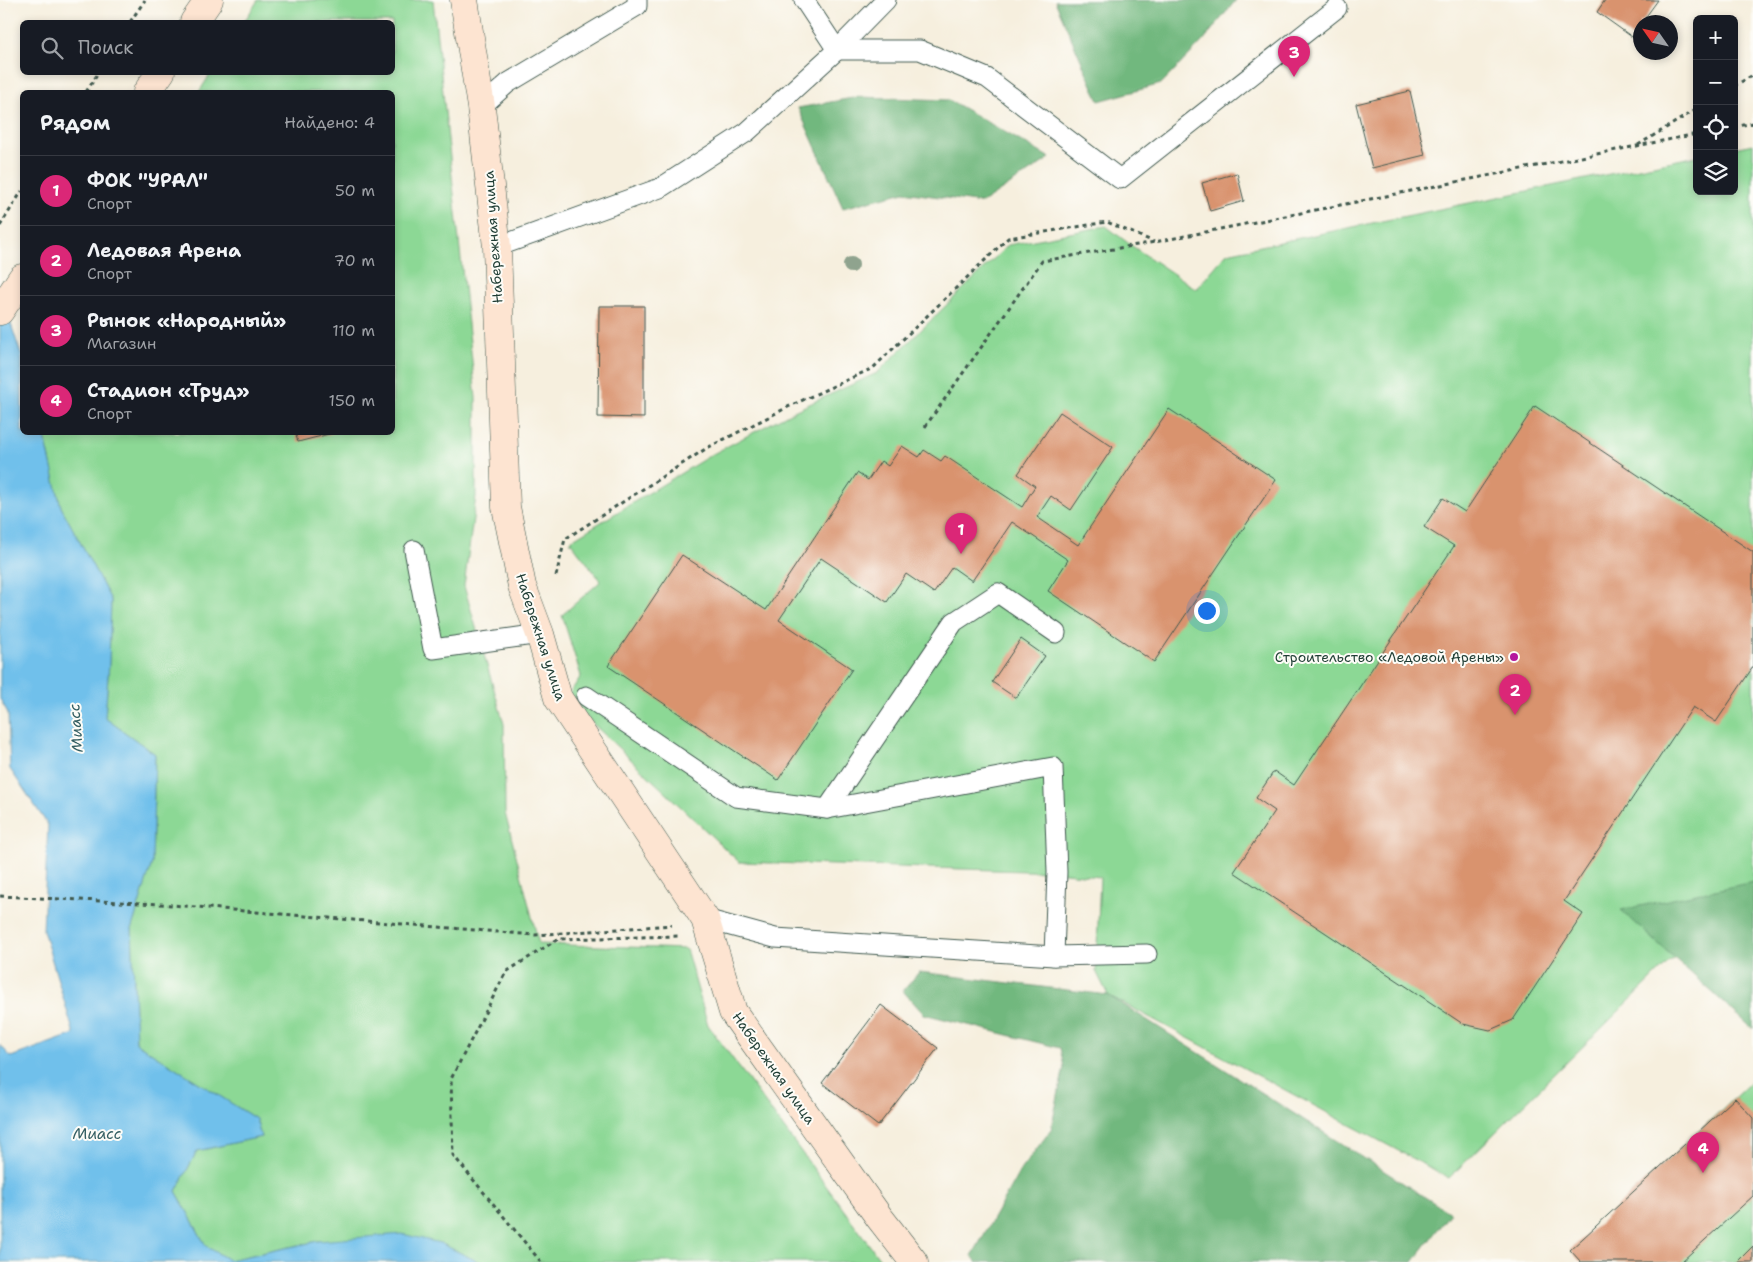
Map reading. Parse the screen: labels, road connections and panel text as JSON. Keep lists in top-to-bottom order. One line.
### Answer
{"streets":{"street":["Набережная улица"]},"water":["Миасс"],"places":["Строительство «Ледовой Арены»"],"north":"top left","page":{"map_buttons":["+","−"],"search":"Поиск","pins":["3","1","2","4"],"heading":["Рядом","Найдено: 4"],"list":[{"mark":"1","name":"ФОК \"УРАЛ\"","note":"Спорт","value":"50 m"},{"mark":"2","name":"Ледовая Арена","note":"Спорт","value":"70 m"},{"mark":"3","name":"Рынок «Народный»","note":"Магазин","value":"110 m"},{"mark":"4","name":"Стадион «Труд»","note":"Спорт","value":"150 m"}]}}
